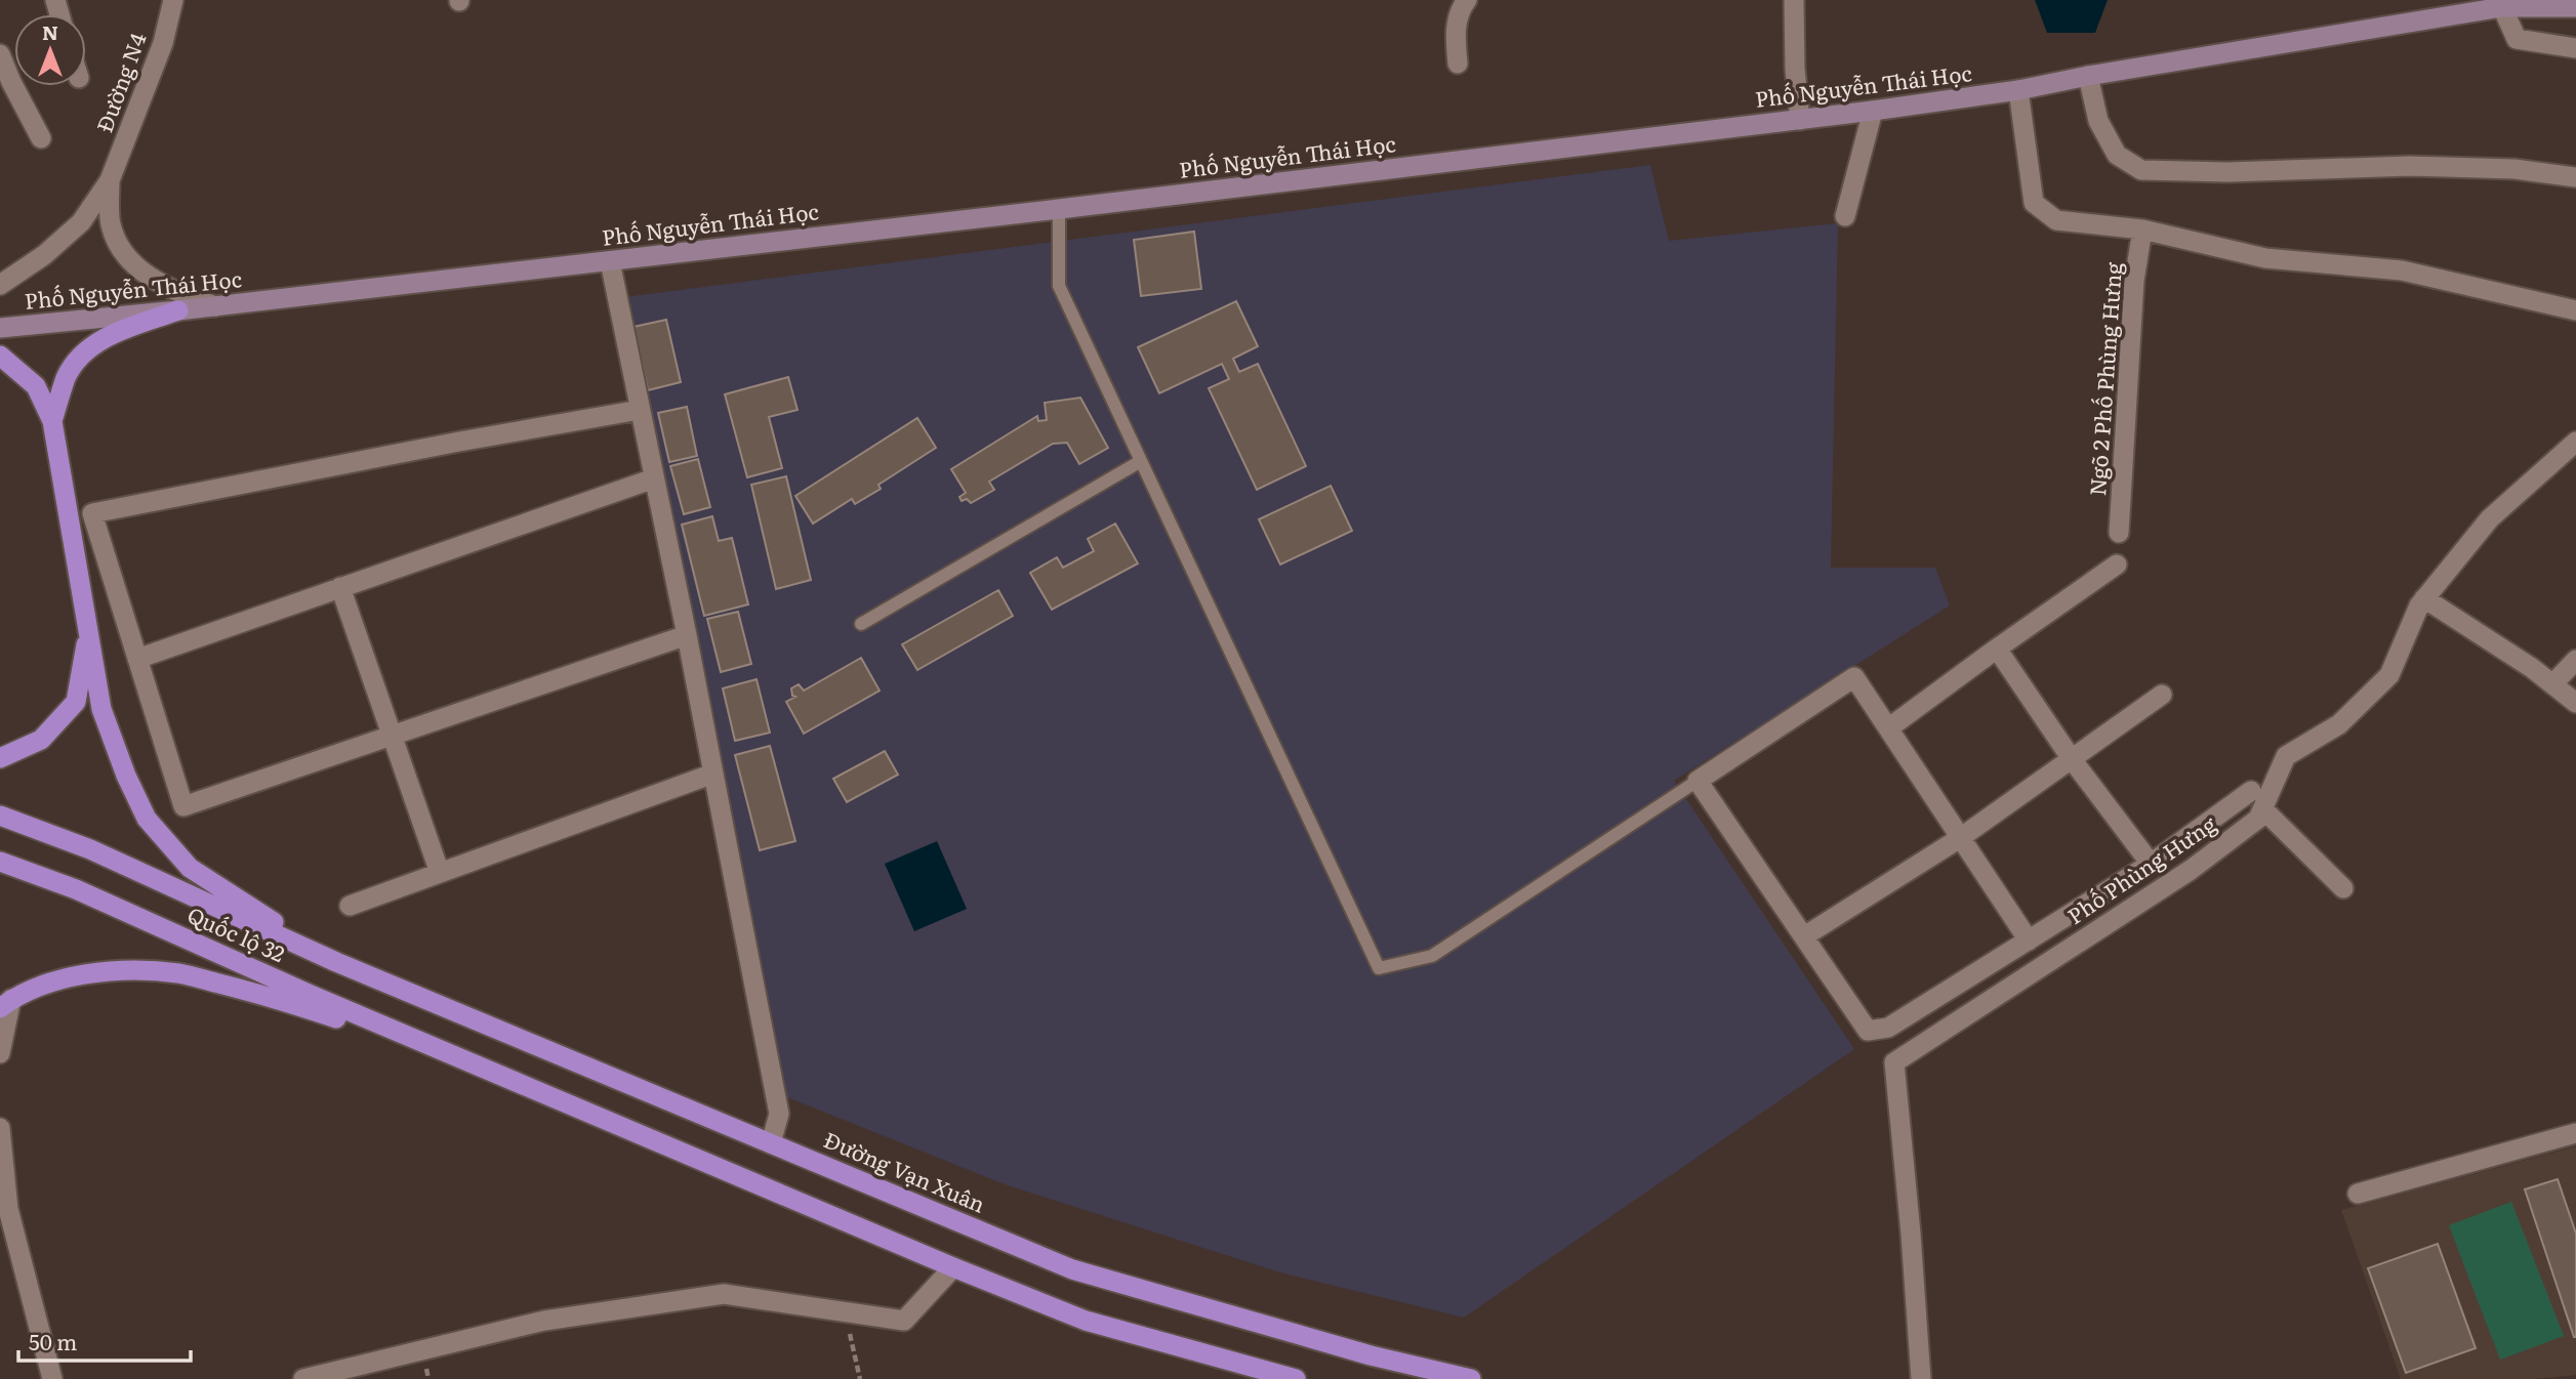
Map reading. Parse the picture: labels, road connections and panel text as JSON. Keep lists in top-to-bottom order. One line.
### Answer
{"streets":{"highway":["Quốc lộ 32","Đường Vạn Xuân"],"main road":["Phố Nguyễn Thái Học"],"street":["Đường N4","Ngõ 2 Phố Phùng Hưng","Phố Phùng Hưng"]},"crossings":[["Quốc lộ 32","Đường Vạn Xuân"]],"scale_bar":"50 m","north":"top"}
